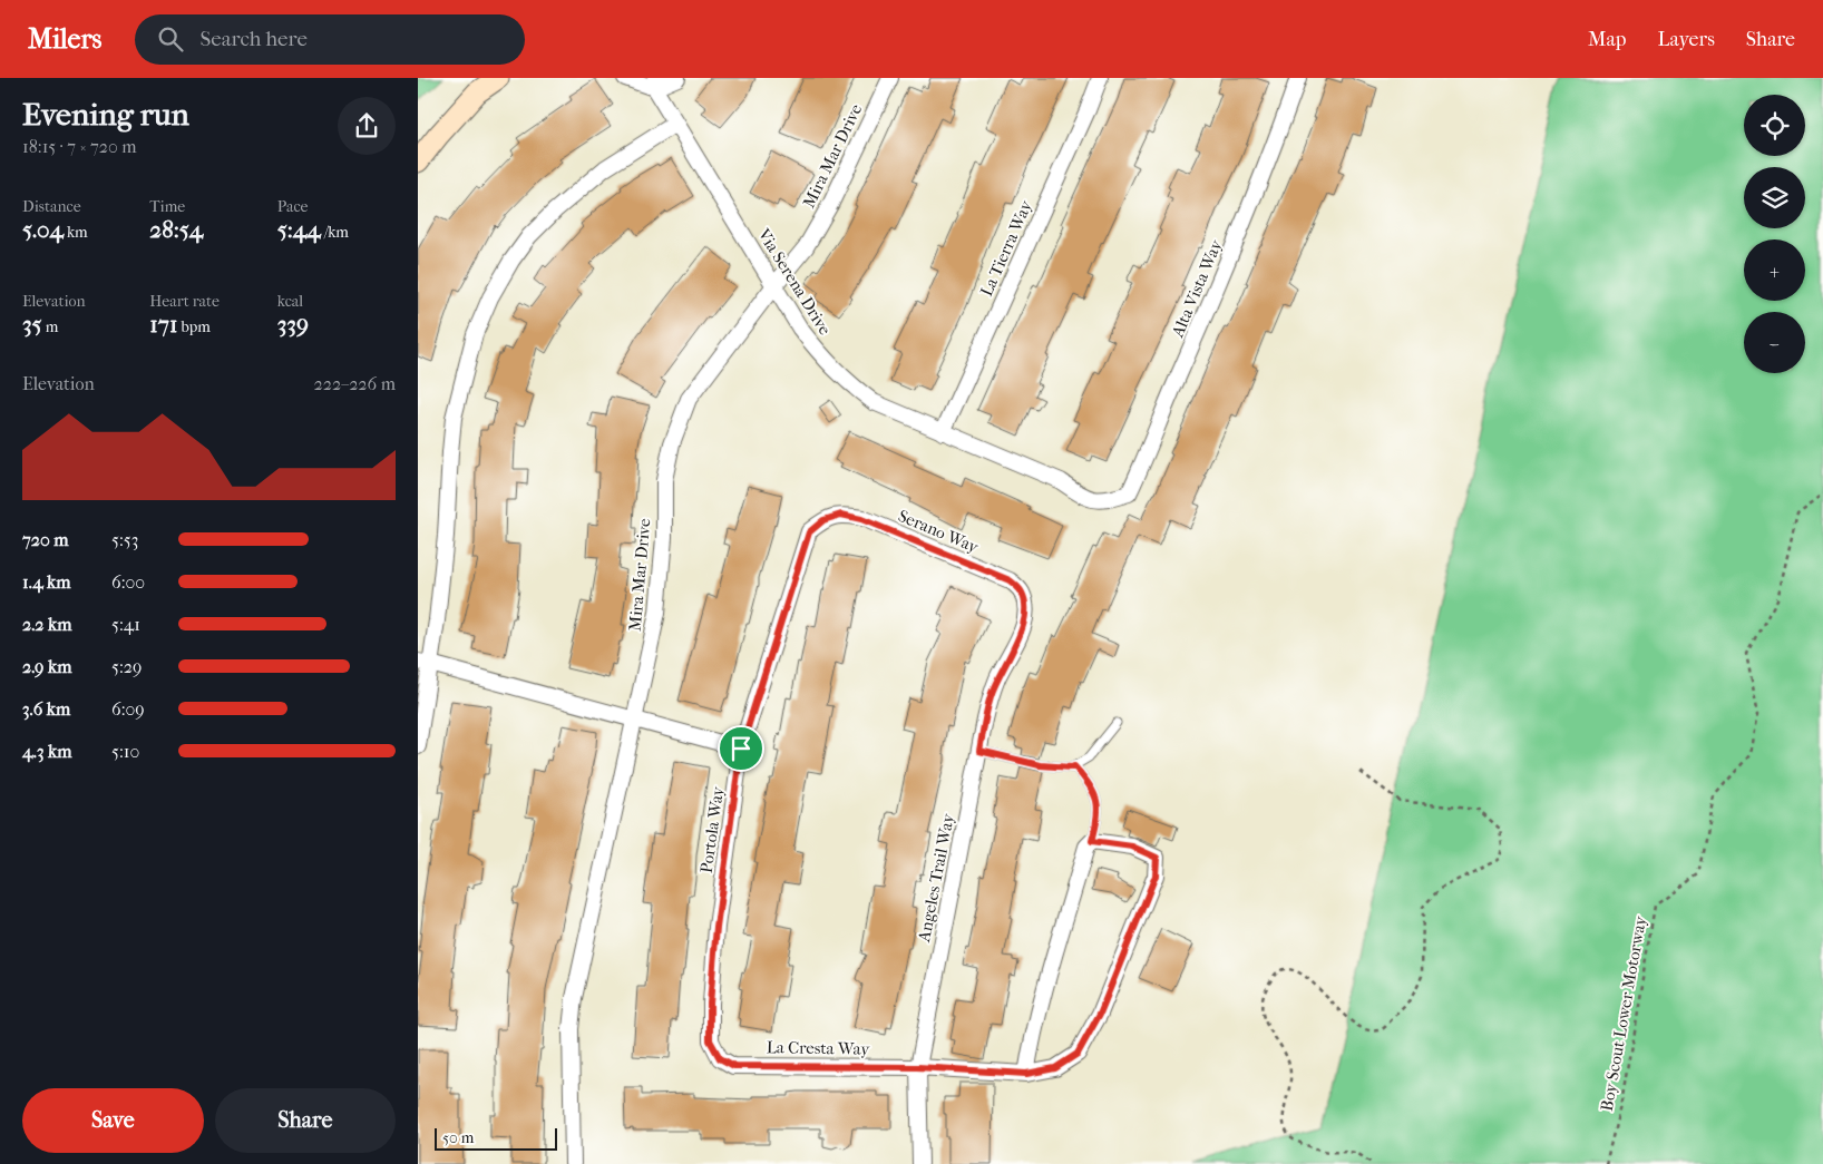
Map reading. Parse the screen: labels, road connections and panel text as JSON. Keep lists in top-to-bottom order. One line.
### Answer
{"streets":{"street":["Mira Mar Drive","La Tierra Way","Via Serena Drive","Alta Vista Way","Serano Way","Portola Way","Angeles Trail Way","La Cresta Way"],"path":["Boy Scout Lower Motorway"]},"crossings":[["Mira Mar Drive","Via Serena Drive"],["La Tierra Way","Via Serena Drive"],["Via Serena Drive","Alta Vista Way"],["Serano Way","Portola Way"],["Serano Way","Angeles Trail Way"],["Portola Way","La Cresta Way"],["Angeles Trail Way","La Cresta Way"]],"scale_bar":"50 m","page":{"header":"Milers","search":"Search here","nav":["Map","Layers","Share"],"heading":["Evening run","18:15 · 7 × 720 m"],"map_buttons":["+","−"],"stats":[["Distance","5.04 km"],["Time","28:54"],["Pace","5:44 /km"],["Elevation","35 m"],["Heart rate","171 bpm"],["kcal","339"]],"chart":["Elevation","222–226 m"],"list":[{"name":"720 m","note":"5:53"},{"name":"1.4 km","note":"6:00"},{"name":"2.2 km","note":"5:41"},{"name":"2.9 km","note":"5:29"},{"name":"3.6 km","note":"6:09"},{"name":"4.3 km","note":"5:10"}],"buttons":["Save","Share"],"scale":"50 m"}}
